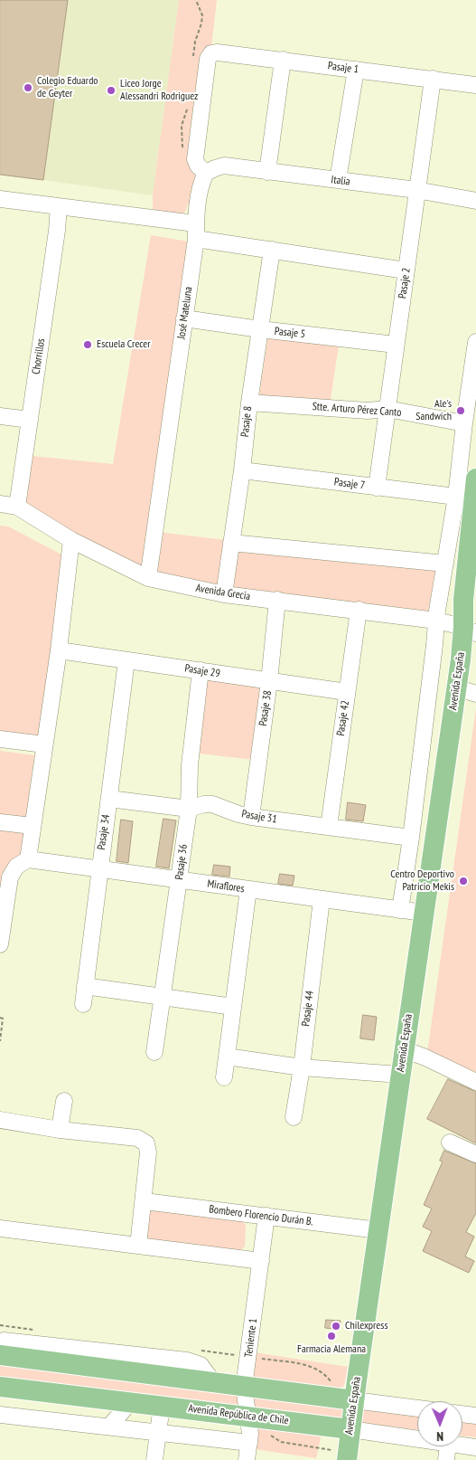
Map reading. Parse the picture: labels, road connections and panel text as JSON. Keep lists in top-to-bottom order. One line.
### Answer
{"streets":{"main road":["Avenida España","Avenida República de Chile"],"street":["Pasaje 1","Italia","Pasaje 2","José Mateluna","Pasaje 5","Chorrillos","Stte. Arturo Pérez Canto","Pasaje 8","Pasaje 7","Avenida Grecia","Pasaje 29","Pasaje 38","Pasaje 42","Pasaje 31","Pasaje 34","Pasaje 36","Miraflores","Pasaje 44","Bombero Florencio Durán B.","Teniente 1"]},"crossings":[["Pasaje 1","Italia"],["Pasaje 1","Pasaje 2"],["Pasaje 1","José Mateluna"],["Italia","Pasaje 2"],["Italia","José Mateluna"],["Pasaje 2","Pasaje 5"],["Pasaje 2","Stte. Arturo Pérez Canto"],["Pasaje 2","Pasaje 7"],["José Mateluna","Pasaje 5"],["José Mateluna","Avenida Grecia"],["Pasaje 5","Pasaje 8"],["Chorrillos","Avenida Grecia"],["Stte. Arturo Pérez Canto","Pasaje 8"],["Pasaje 8","Pasaje 7"],["Pasaje 8","Avenida Grecia"],["Avenida Grecia","Avenida España"],["Avenida Grecia","Pasaje 38"],["Avenida Grecia","Pasaje 42"],["Pasaje 29","Pasaje 38"],["Pasaje 29","Pasaje 42"],["Pasaje 29","Pasaje 34"],["Pasaje 29","Pasaje 36"],["Avenida España","Miraflores"],["Avenida España","Bombero Florencio Durán B."],["Avenida España","Avenida República de Chile"],["Pasaje 38","Pasaje 31"],["Pasaje 42","Pasaje 31"],["Pasaje 31","Pasaje 34"],["Pasaje 31","Pasaje 36"],["Pasaje 34","Miraflores"],["Pasaje 36","Miraflores"],["Miraflores","Pasaje 44"],["Bombero Florencio Durán B.","Teniente 1"],["Teniente 1","Avenida República de Chile"]],"places":["Colegio Eduardo de Geyter","Liceo Jorge Alessandri Rodriguez","Escuela Crecer","Ale's Sandwich","Centro Deportivo Patricio Mekis","Chilexpress","Farmacia Alemana"],"north":"bottom"}
